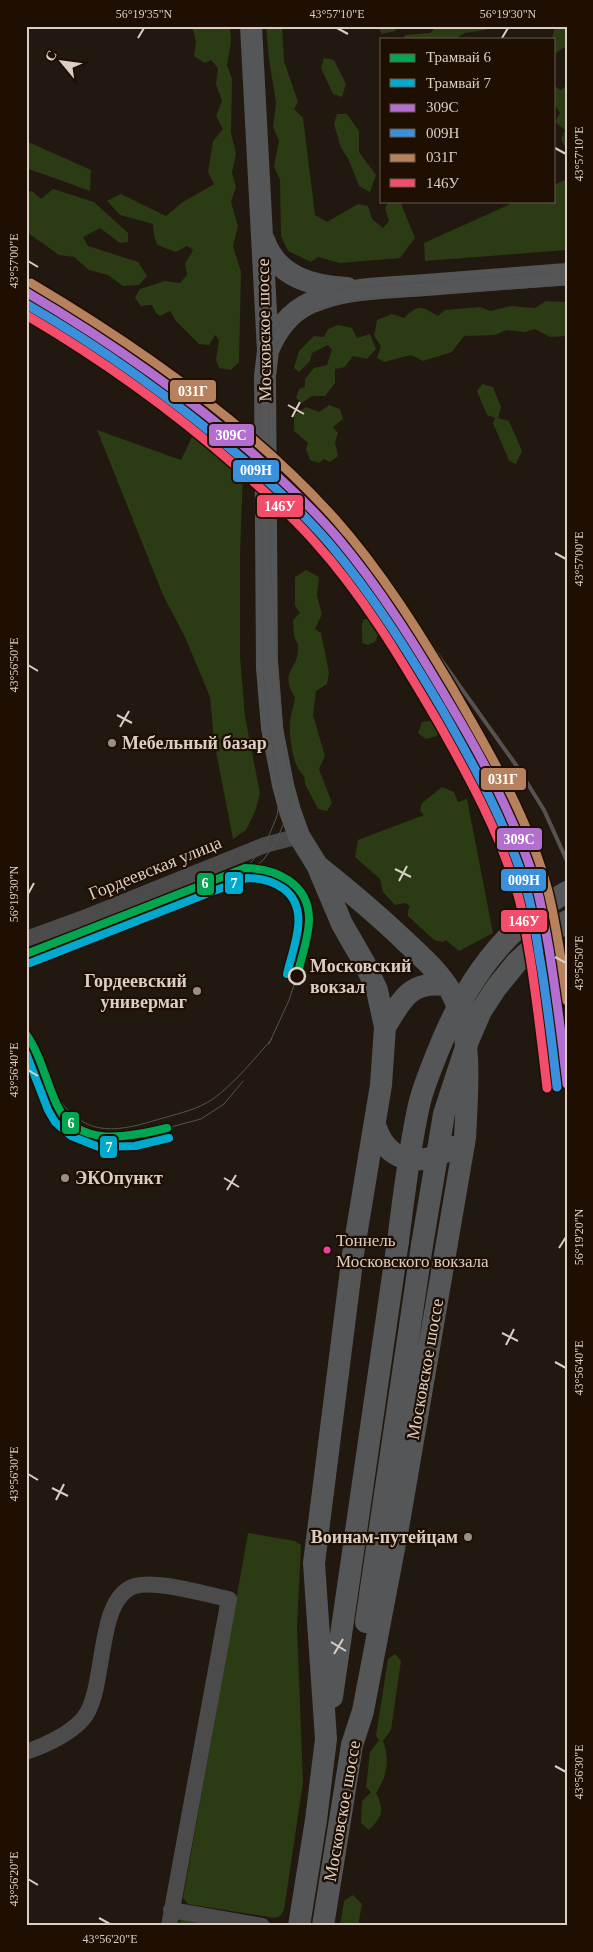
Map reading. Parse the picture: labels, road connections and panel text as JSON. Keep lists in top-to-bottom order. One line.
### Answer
{"streets":{"main road":["Московское шоссе"],"street":["Гордеевская улица"]},"crossings":[["Московское шоссе","Гордеевская улица"]],"places":["Мебельный базар","Московский вокзал","Гордеевский универмаг","ЭКОпункт","Тоннель Московского вокзала","Воинам-путейцам"],"lines":["transit line 031Г","transit line 309С","transit line 009Н","transit line 146У","tram line 6","tram line 7"],"legend":["Трамвай 6","Трамвай 7","309С","009Н","031Г","146У"],"north":"top left","coordinates":["56°19'35\"N","43°57'10\"E","56°19'30\"N","43°57'00\"E","43°56'50\"E","43°56'40\"E","56°19'20\"N","43°56'30\"E","43°56'20\"E"]}
